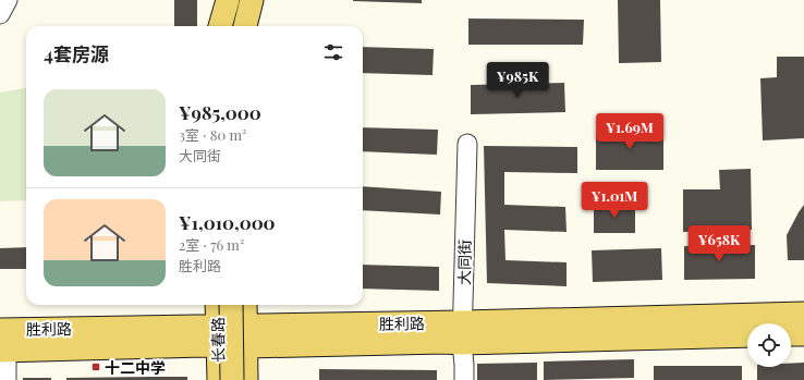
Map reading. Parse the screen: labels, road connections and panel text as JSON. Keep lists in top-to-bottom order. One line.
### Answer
{"streets":{"main road":["胜利路","长春路"],"street":["大同街"]},"crossings":[["大同街","胜利路"],["胜利路","长春路"]],"places":{"transit":["十二中学"]},"page":{"heading":"4套房源","price":["¥985K","¥1.69M","¥1.01M","¥658K"],"list":[{"name":"¥985,000","note":"3室 · 80 m² · 大同街"},{"name":"¥1,010,000","note":"2室 · 76 m² · 胜利路"}]}}
